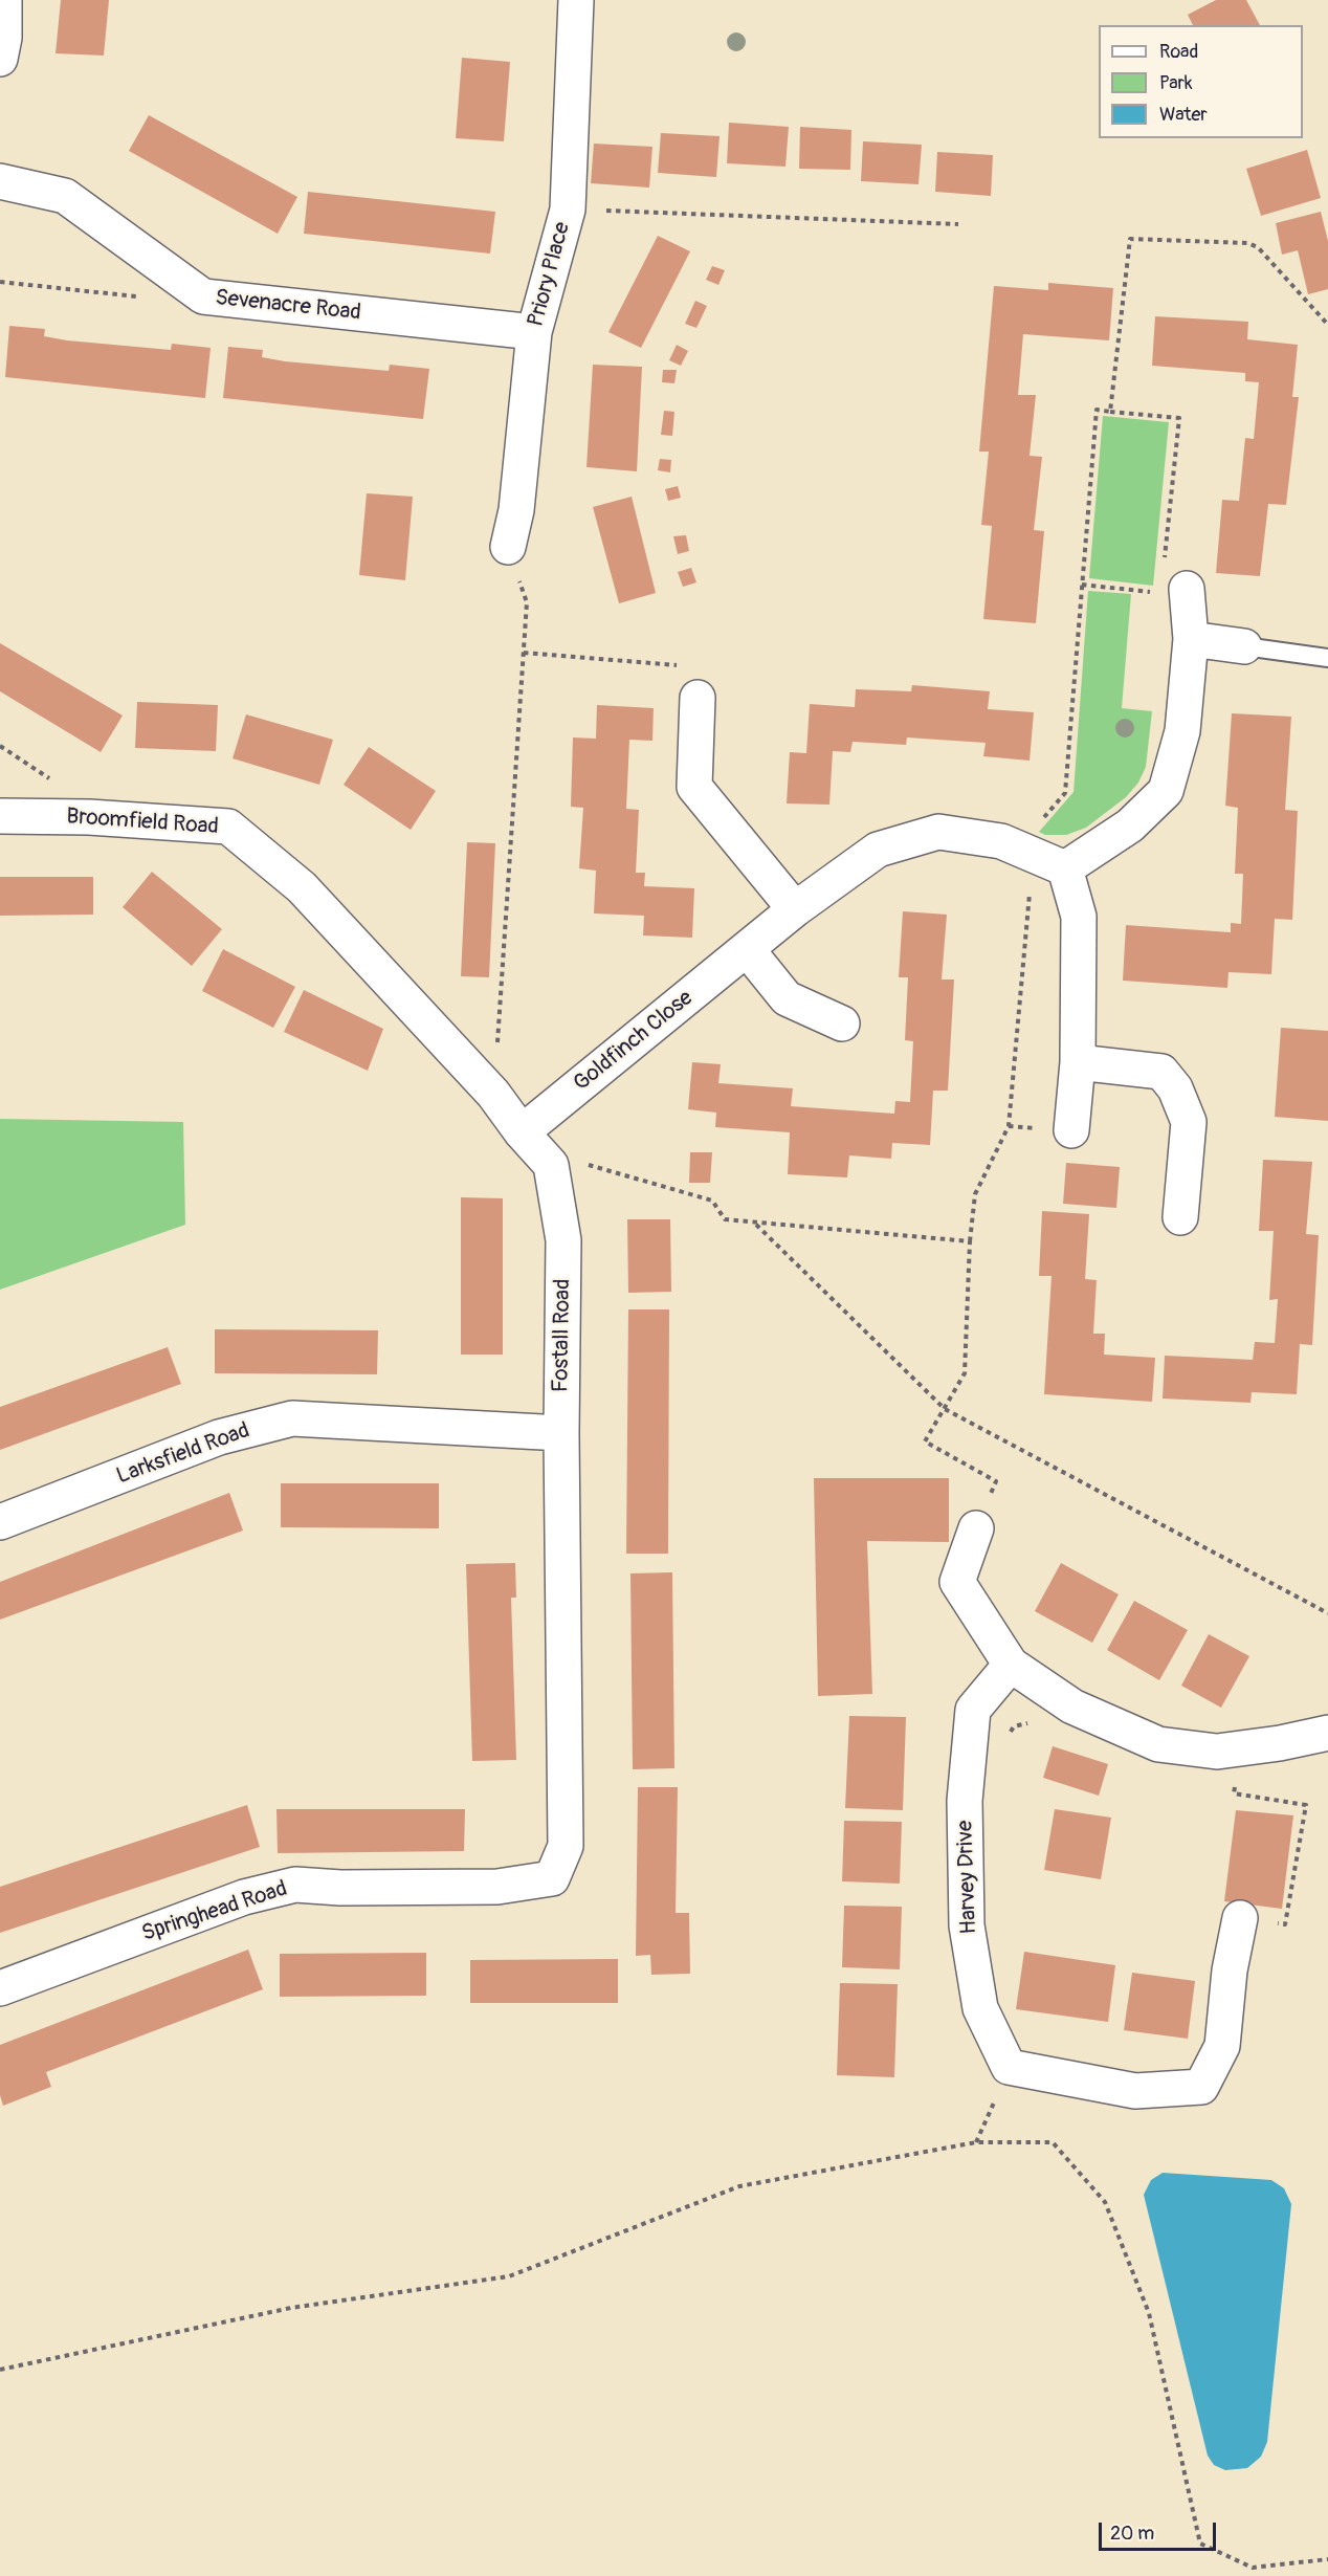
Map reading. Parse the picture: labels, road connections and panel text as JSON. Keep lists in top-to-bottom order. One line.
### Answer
{"streets":{"street":["Priory Place","Sevenacre Road","Broomfield Road","Goldfinch Close","Fostall Road","Larksfield Road","Harvey Drive","Springhead Road"]},"crossings":[["Priory Place","Sevenacre Road"],["Fostall Road","Larksfield Road"],["Fostall Road","Springhead Road"]],"legend":["Road","Park","Water"],"scale_bar":"20 m"}
